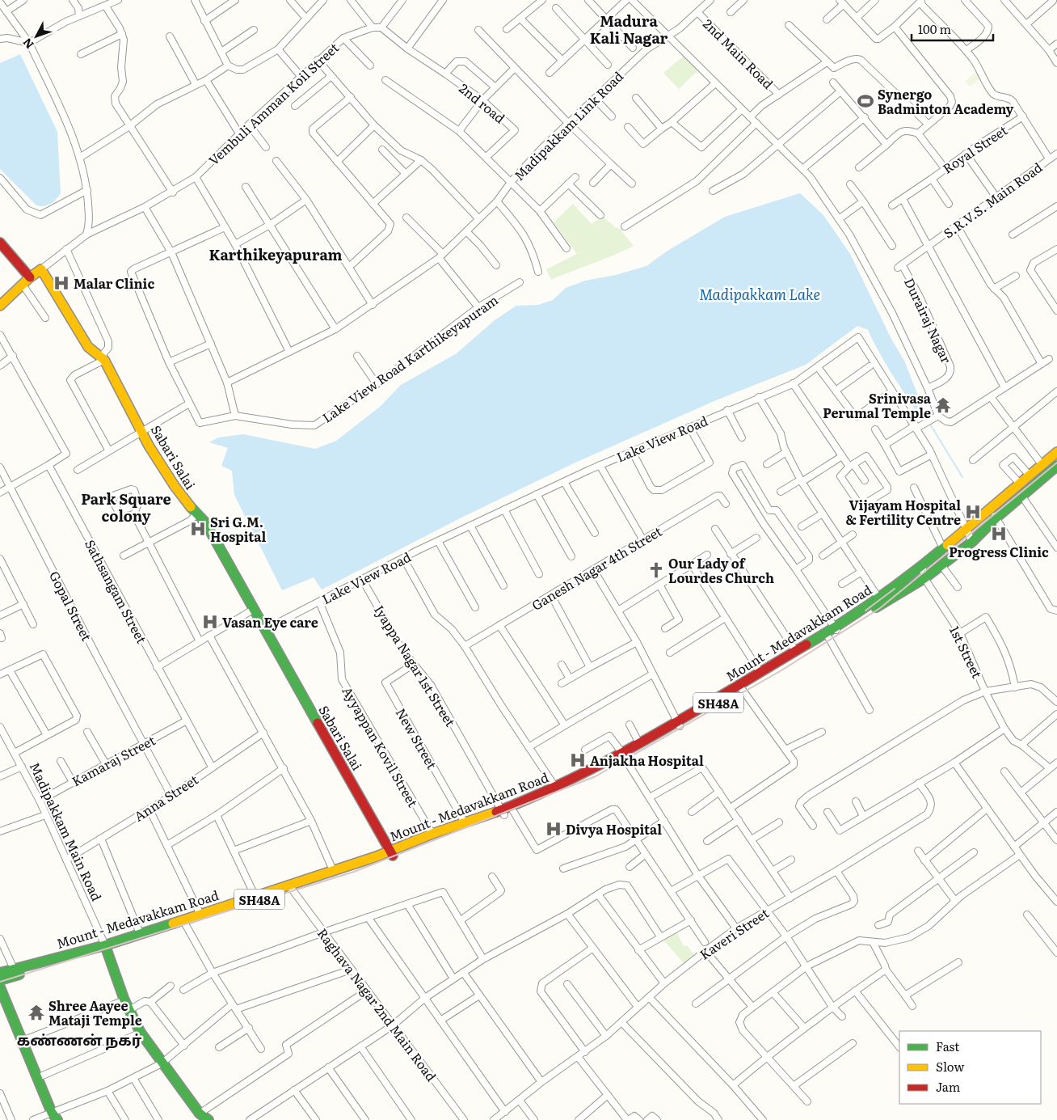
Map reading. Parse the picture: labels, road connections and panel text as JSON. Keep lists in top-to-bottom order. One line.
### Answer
{"streets":{"main road":["Sabari Salai","Mount - Medavakkam Road","SH48A"],"street":["2nd Main Road","2nd road","Vembuli Amman Koil Street","Madipakkam Link Road","Royal Street","S.R.V.S. Main Road","Durairaj Nagar","Lake View Road Karthikeyapuram","Lake View Road","Ganesh Nagar 4th Street","Sathsangam Street","Gopal Street","1st Street","Iyappa Nagar 1st Street","New Street","Ayyappan Kovil Street","Kamaraj Street","Anna Street","Madipakkam Main Road","Kaveri Street","Raghava Nagar 2nd Main Road"]},"crossings":[["2nd Main Road","Madipakkam Link Road"],["Vembuli Amman Koil Street","Sabari Salai"],["S.R.V.S. Main Road","Durairaj Nagar"],["Lake View Road","Sabari Salai"],["Lake View Road","Mount - Medavakkam Road"],["Lake View Road","Iyappa Nagar 1st Street"],["Lake View Road","Ayyappan Kovil Street"],["Sabari Salai","Mount - Medavakkam Road"],["Sathsangam Street","Kamaraj Street"],["Sathsangam Street","Anna Street"],["Gopal Street","Kamaraj Street"],["Gopal Street","Anna Street"],["Mount - Medavakkam Road","1st Street"],["Mount - Medavakkam Road","Iyappa Nagar 1st Street"],["Mount - Medavakkam Road","New Street"],["Mount - Medavakkam Road","Ayyappan Kovil Street"],["Mount - Medavakkam Road","Madipakkam Main Road"],["Mount - Medavakkam Road","Raghava Nagar 2nd Main Road"],["Iyappa Nagar 1st Street","New Street"],["Kamaraj Street","Madipakkam Main Road"],["Anna Street","Madipakkam Main Road"]],"districts":["Madura Kali Nagar","Karthikeyapuram","Park Square colony","கண்ணன் நகர்"],"water":["Madipakkam Lake"],"places":{"sports":["Synergo Badminton Academy"],"hospital":["Malar Clinic","Vijayam Hospital & Fertility Centre","Sri G.M. Hospital","Progress Clinic","Vasan Eye care","Anjakha Hospital","Divya Hospital"],"temple":["Srinivasa Perumal Temple","Shree Aayee Mataji Temple"],"church":["Our Lady of Lourdes Church"]},"legend":["Fast","Slow","Jam"],"scale_bar":"100 m","north":"bottom left"}
